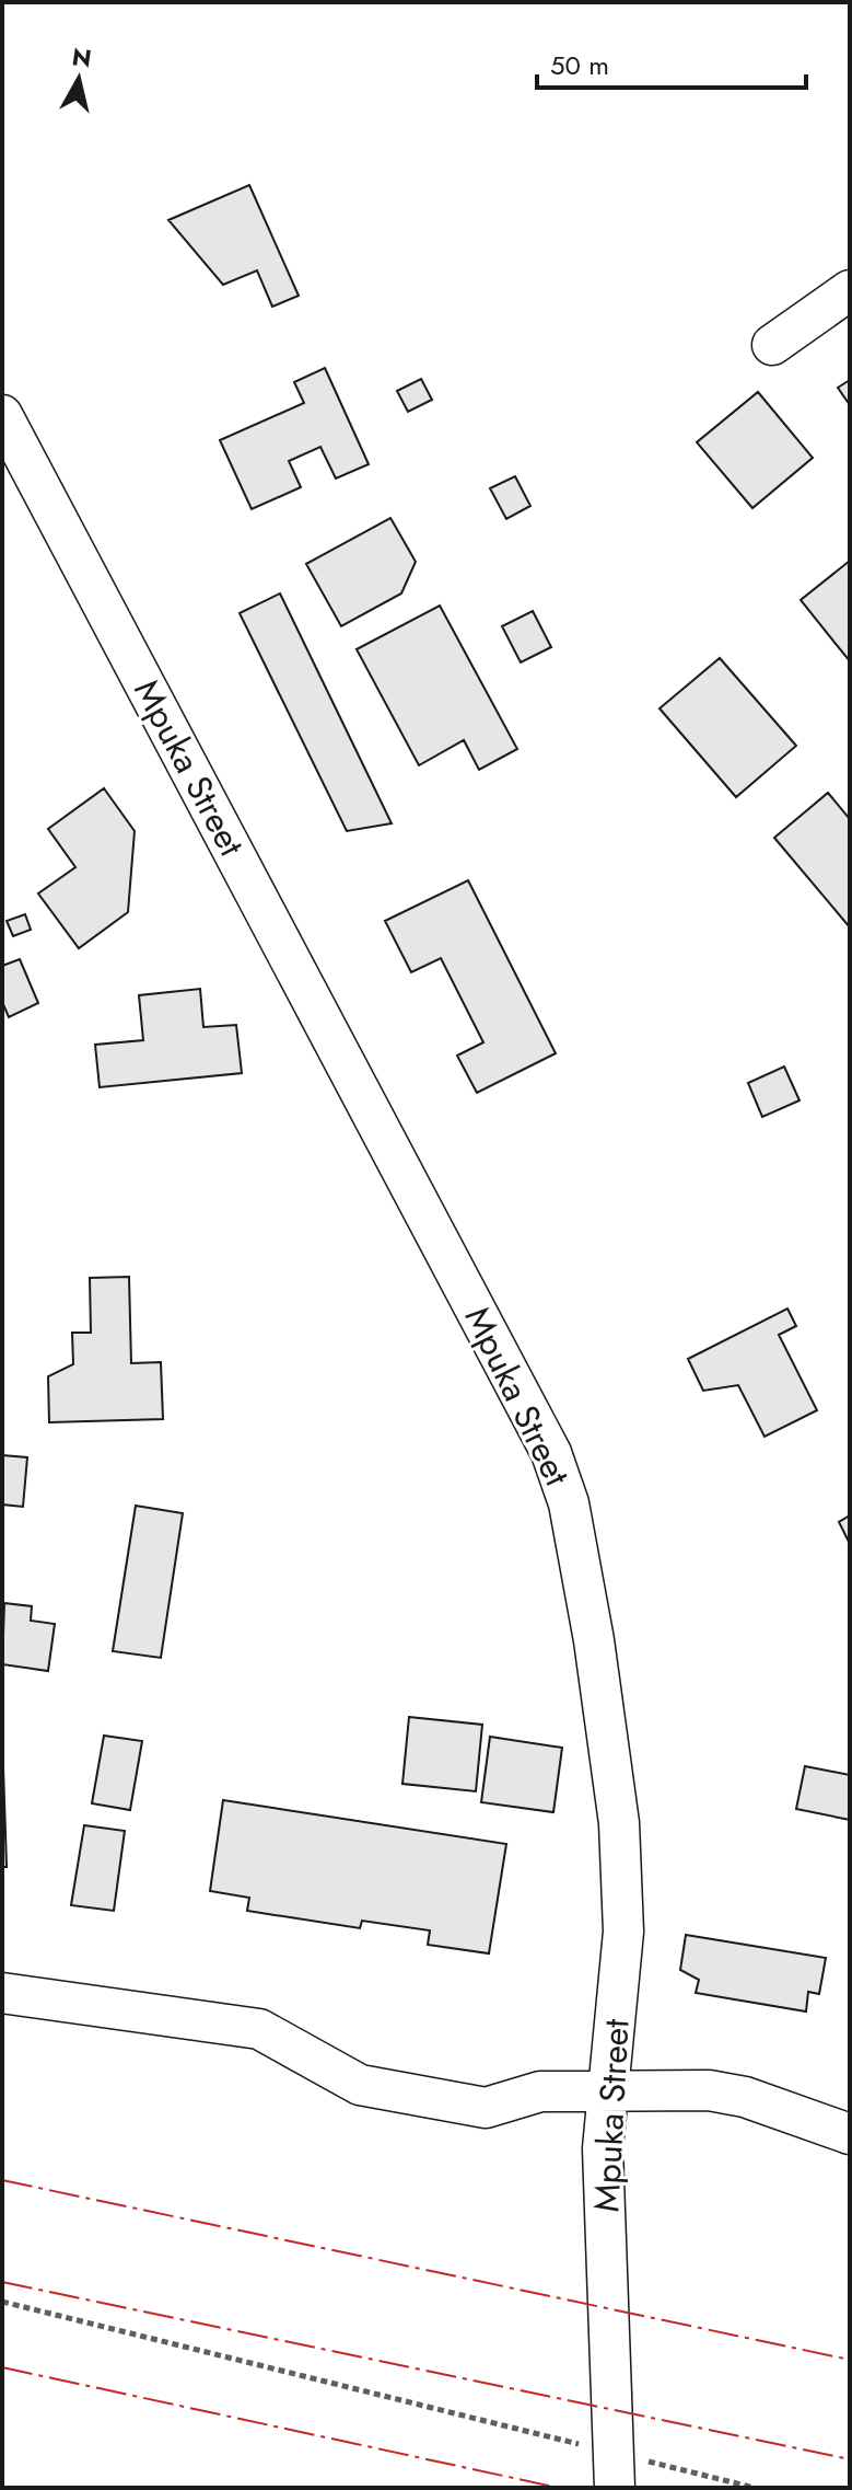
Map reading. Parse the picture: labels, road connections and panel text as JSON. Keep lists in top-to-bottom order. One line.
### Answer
{"streets":{"street":["Mpuka Street"]},"scale_bar":"50 m","north":"top"}
